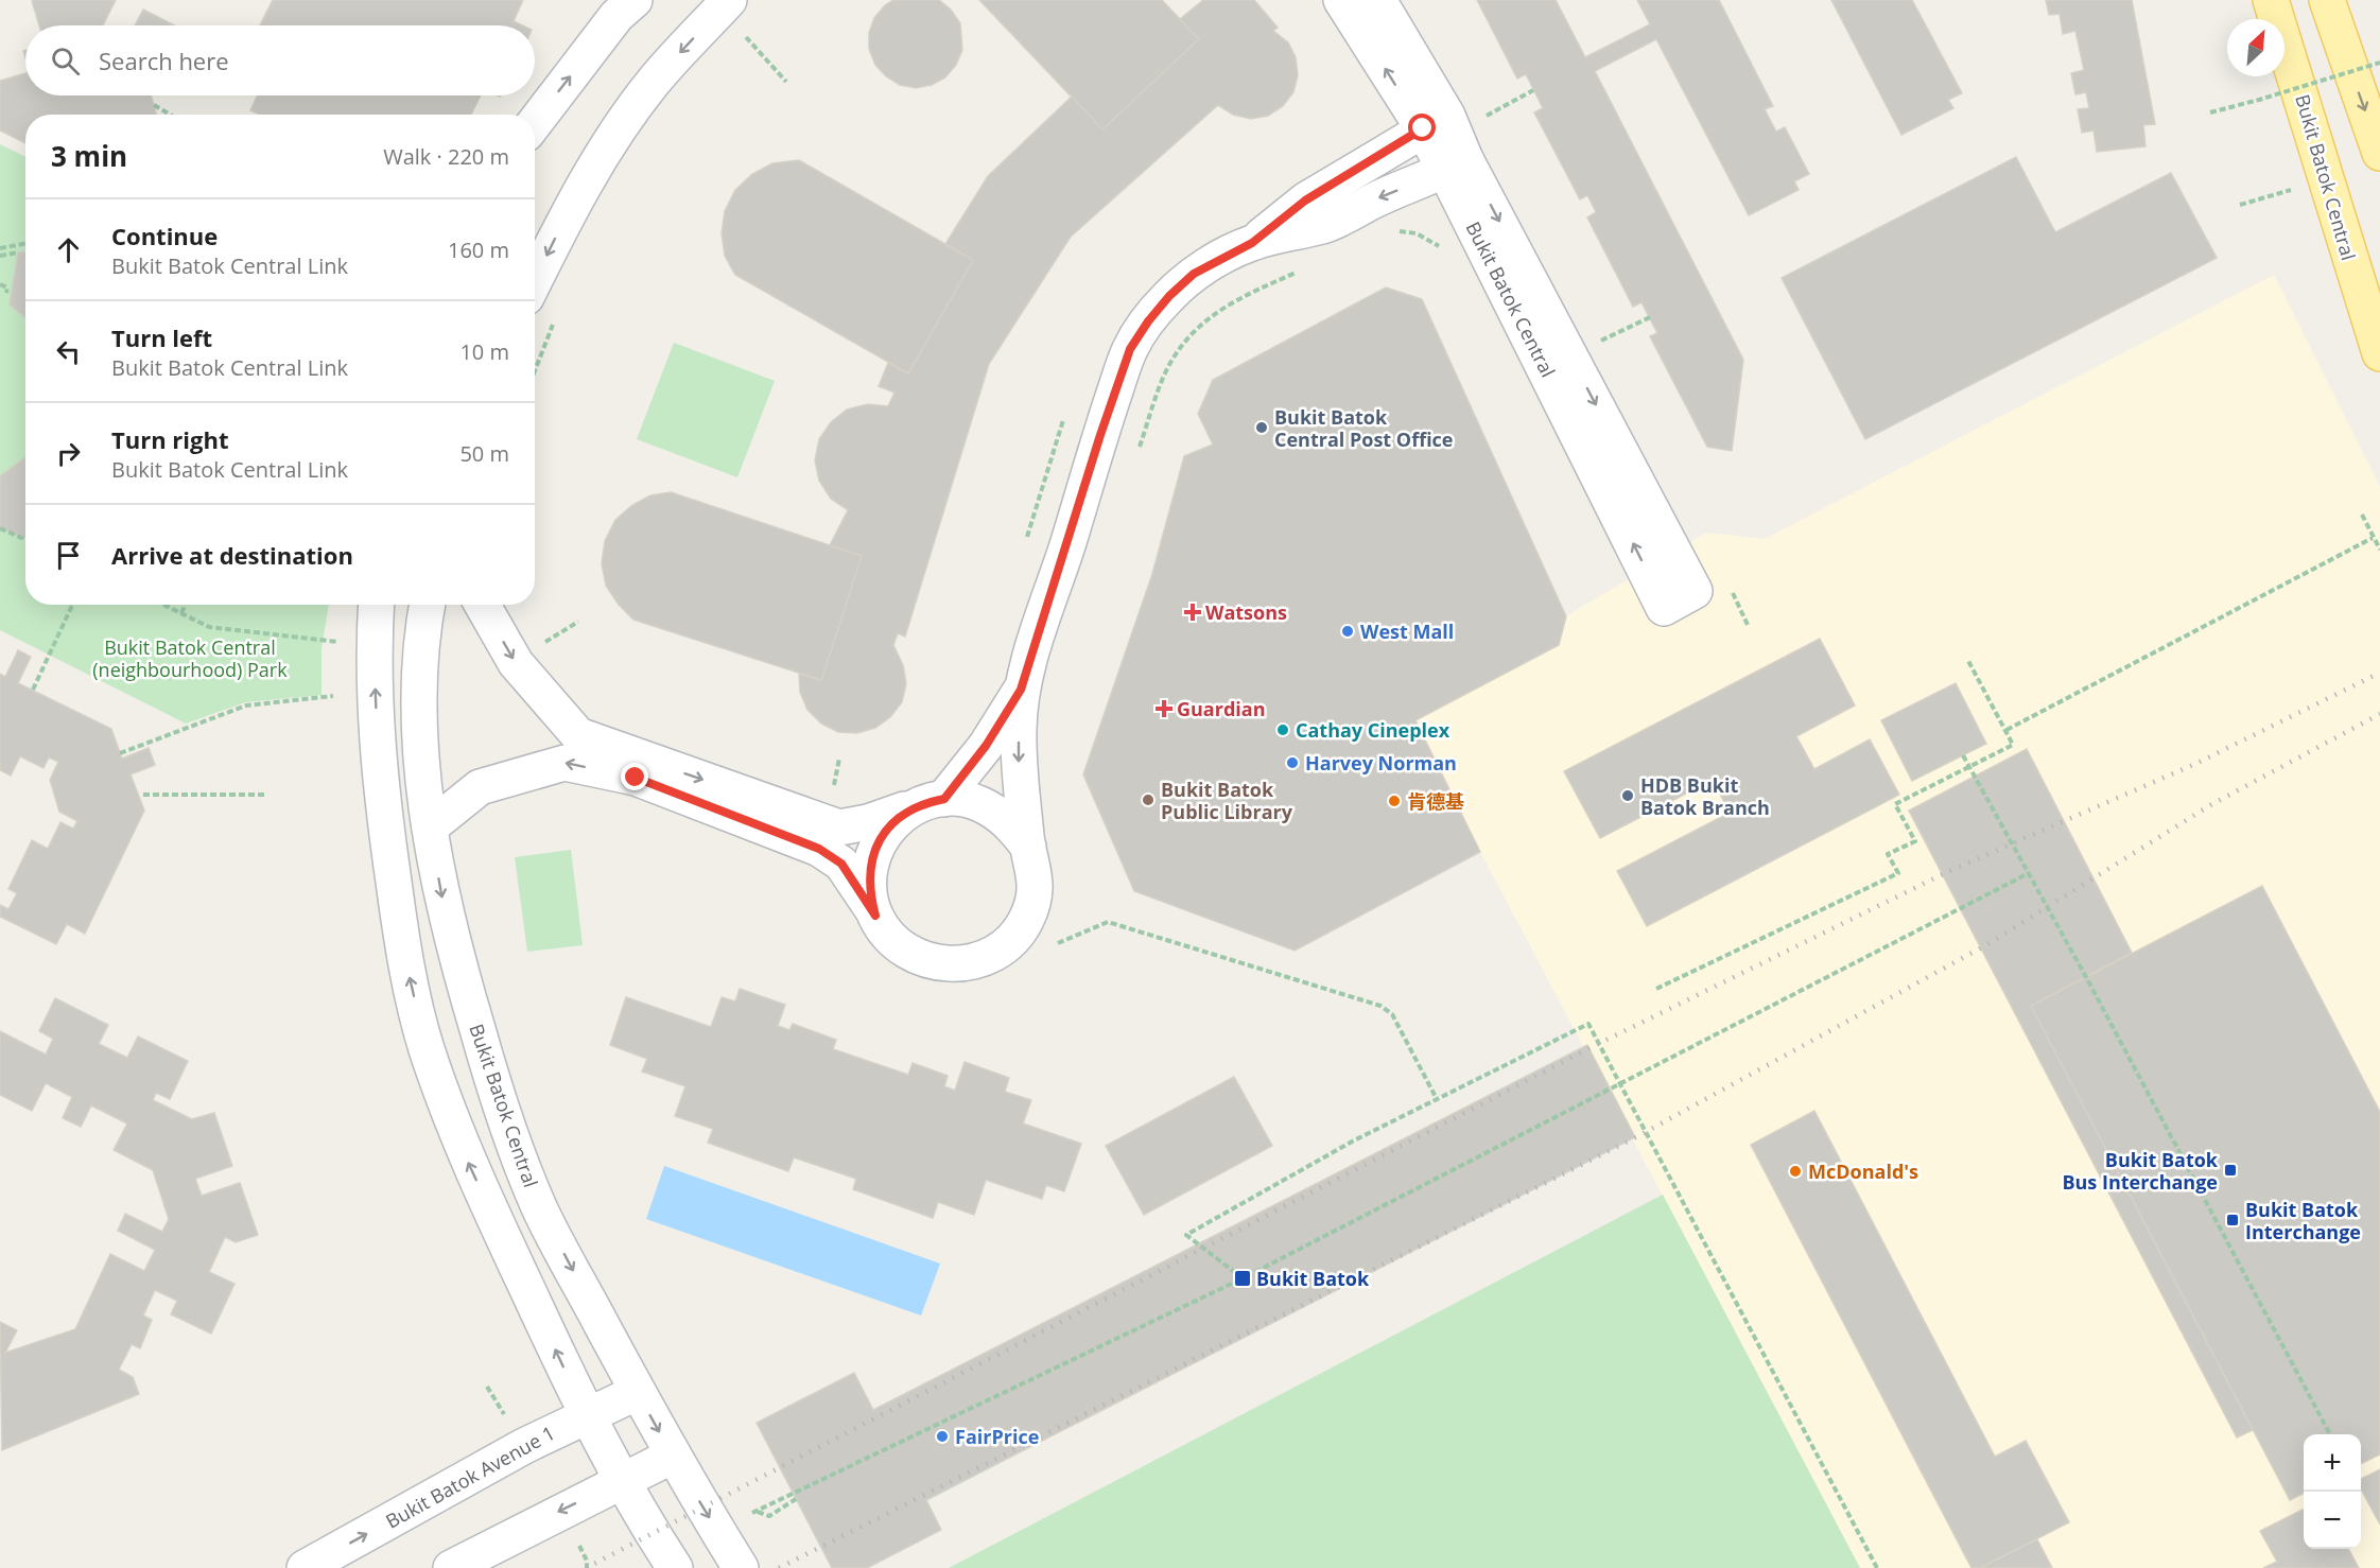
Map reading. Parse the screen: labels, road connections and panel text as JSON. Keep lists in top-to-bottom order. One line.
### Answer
{"streets":{"main road":["Bukit Batok Central"],"street":["Bukit Batok Avenue 1"]},"crossings":[["Bukit Batok Central","Bukit Batok Avenue 1"]],"parks":["Bukit Batok Central (neighbourhood) Park"],"places":{"other":["Bukit Batok Central Post Office","West Mall","Cathay Cineplex","Harvey Norman","HDB Bukit Batok Branch","Bukit Batok Public Library","肯德基","McDonald's","FairPrice"],"health":["Watsons","Guardian"],"transit":["Bukit Batok Bus Interchange","Bukit Batok Interchange","Bukit Batok"]},"north":"top right","page":{"search":"Search here","heading":["3 min","Walk · 220 m"],"list":[["Continue","Bukit Batok Central Link","160 m"],["Turn left","Bukit Batok Central Link","10 m"],["Turn right","Bukit Batok Central Link","50 m"],"Arrive at destination"],"map_buttons":["+","−"]}}
